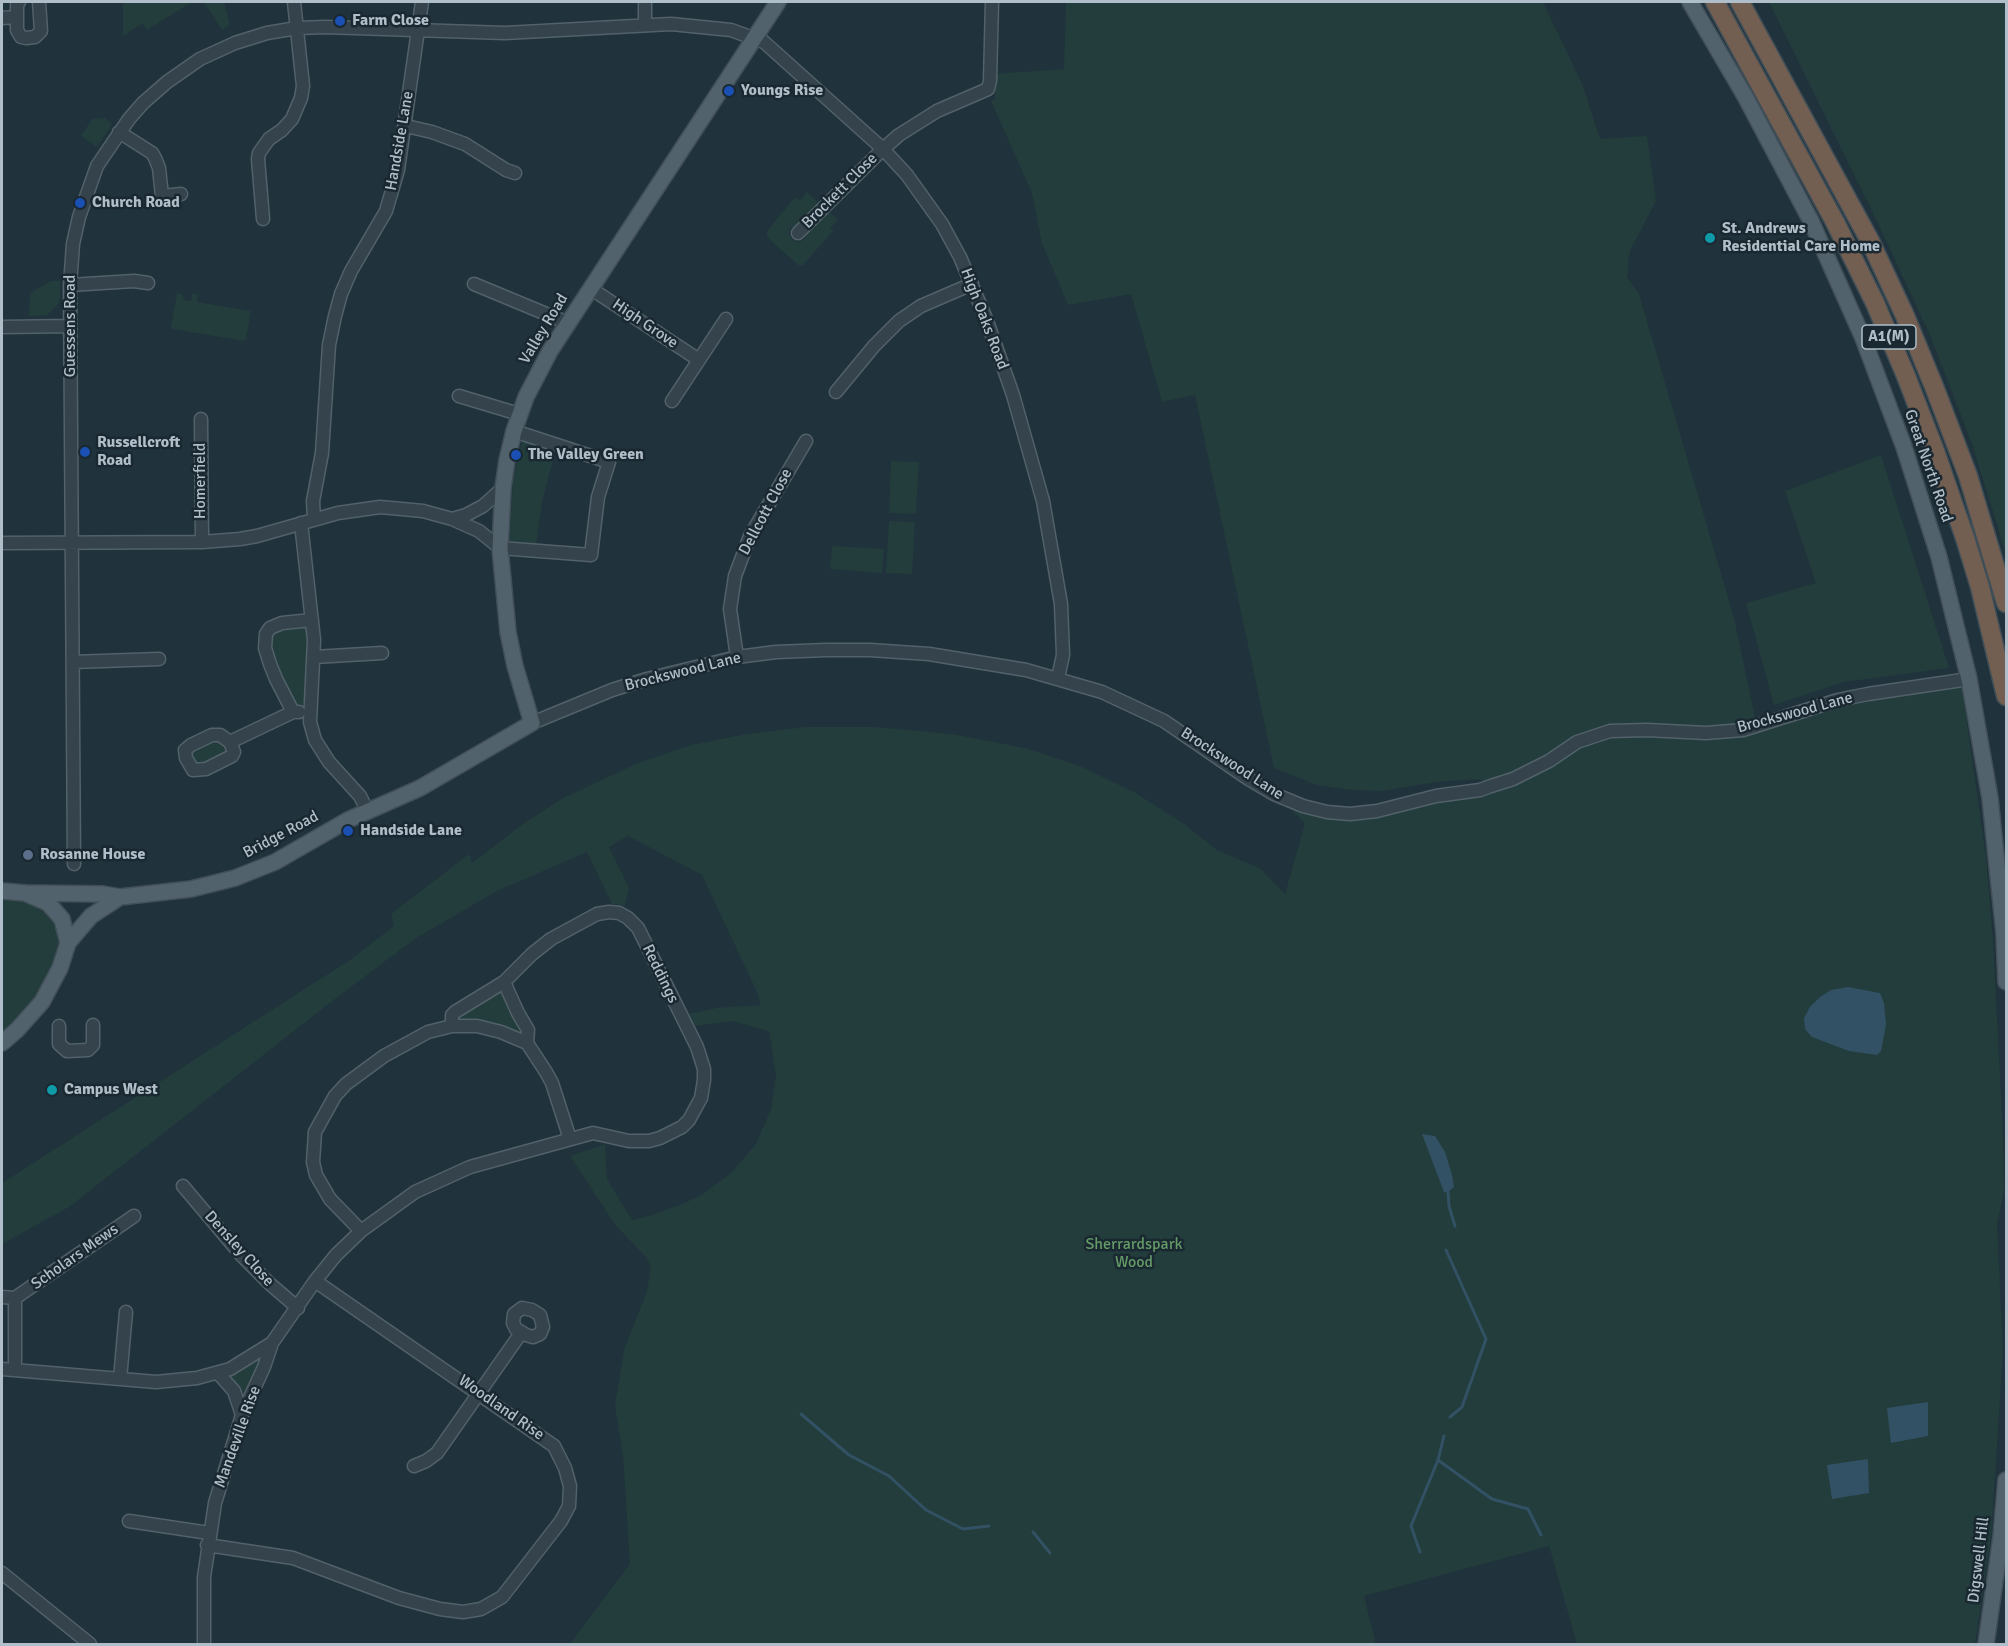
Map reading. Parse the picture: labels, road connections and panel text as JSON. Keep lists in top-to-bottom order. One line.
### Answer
{"streets":{"highway":["A1(M)"],"main road":["Valley Road","Great North Road","Bridge Road","Digswell Hill"],"street":["Handside Lane","Brockett Close","High Oaks Road","High Grove","Guessens Road","Homerfield","Dellcott Close","Brockswood Lane","Reddings","Densley Close","Scholars Mews","Woodland Rise","Mandeville Rise"]},"crossings":[["Handside Lane","Guessens Road"],["Brockett Close","High Oaks Road"],["High Oaks Road","Valley Road"],["High Oaks Road","Brockswood Lane"],["High Grove","Valley Road"],["Valley Road","Brockswood Lane"],["Valley Road","Bridge Road"],["Great North Road","Brockswood Lane"],["Dellcott Close","Brockswood Lane"],["Brockswood Lane","Bridge Road"],["Reddings","Densley Close"],["Reddings","Woodland Rise"],["Reddings","Mandeville Rise"],["Woodland Rise","Mandeville Rise"]],"parks":["Sherrardspark Wood"],"places":["Farm Close","Youngs Rise","Church Road","St. Andrews Residential Care Home","Russellcroft Road","The Valley Green","Handside Lane","Rosanne House","Campus West"]}
